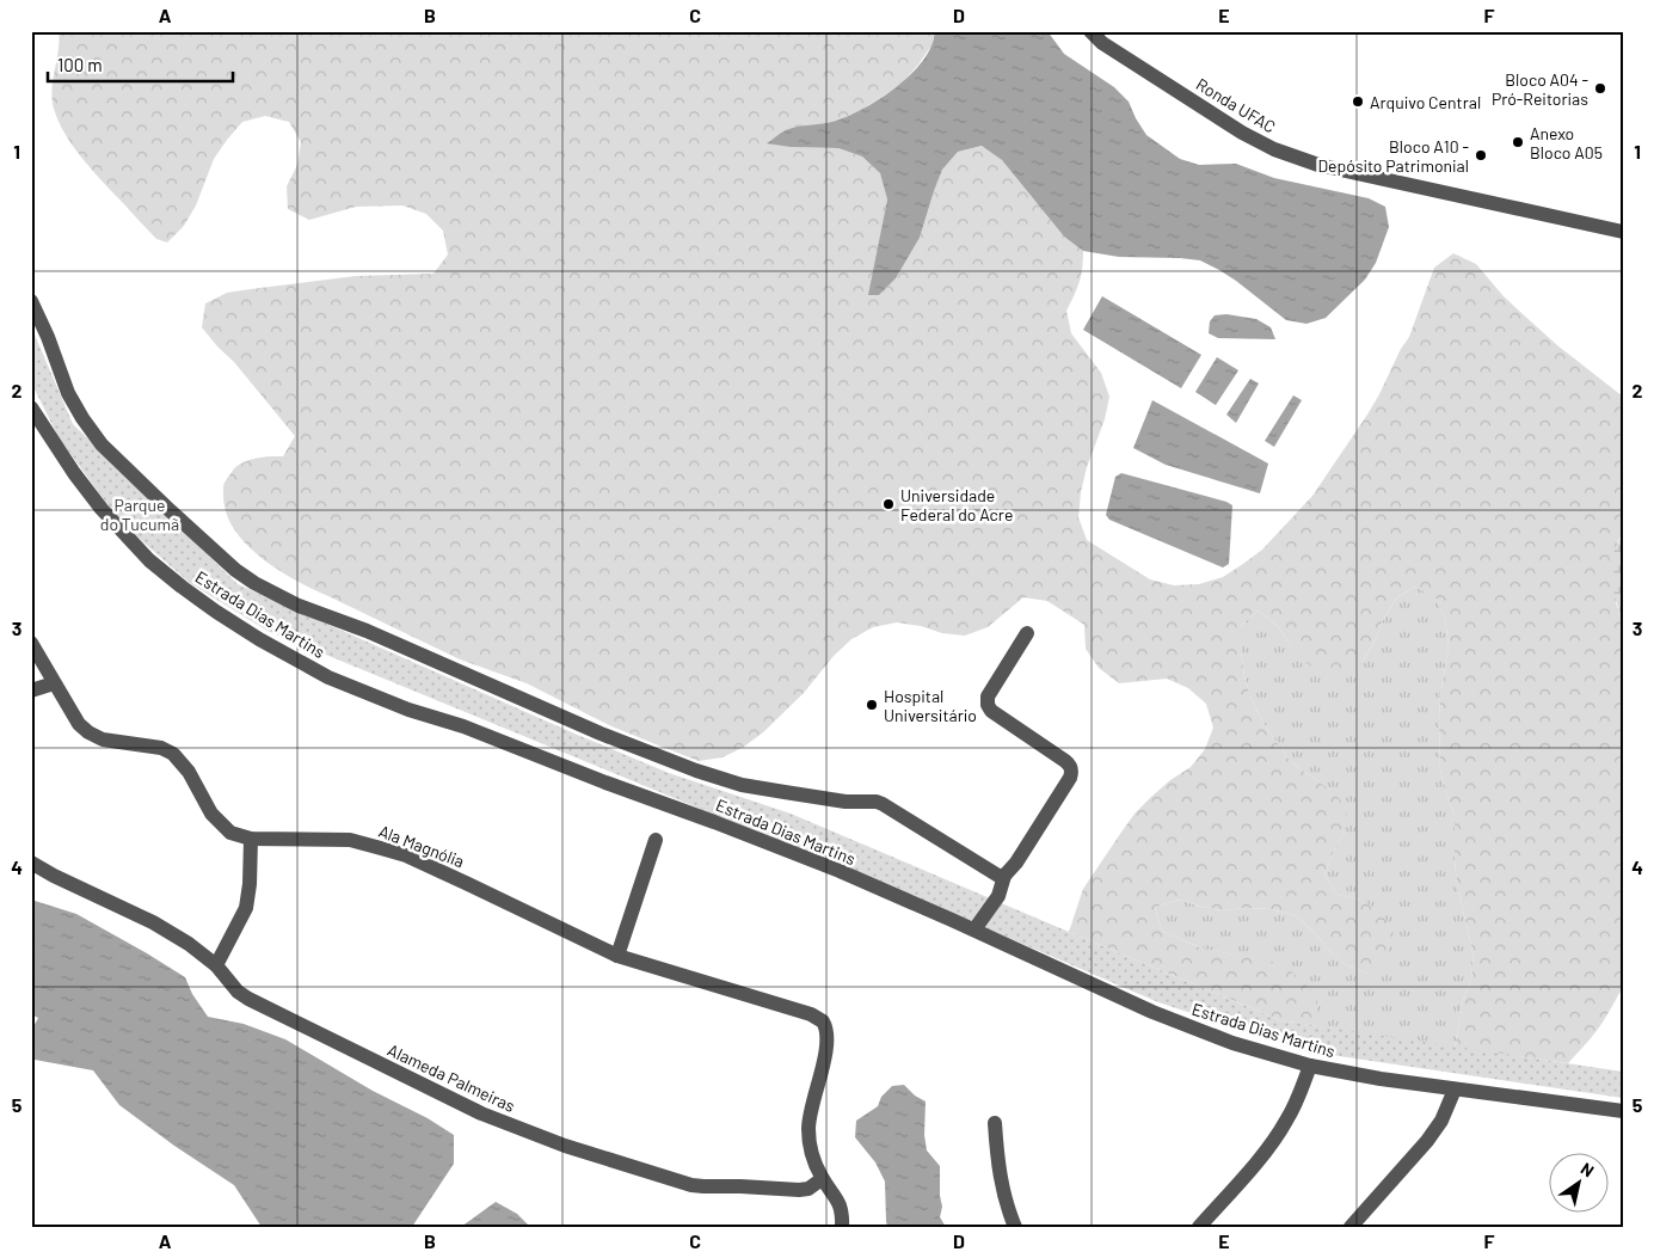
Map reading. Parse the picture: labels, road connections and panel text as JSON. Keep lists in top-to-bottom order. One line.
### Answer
{"streets":{"street":["Ronda UFAC","Estrada Dias Martins","Ala Magnólia","Alameda Palmeiras"]},"crossings":[["Ala Magnólia","Alameda Palmeiras"]],"parks":["Parque do Tucumã"],"places":["Bloco A04 - Pró-Reitorias","Arquivo Central","Anexo Bloco A05","Bloco A10 - Depósito Patrimonial","Universidade Federal do Acre","Hospital Universitário"],"scale_bar":"100 m","north":"top right","grid":{"columns":["A","B","C","D","E","F"],"rows":["1","2","3","4","5"]}}
